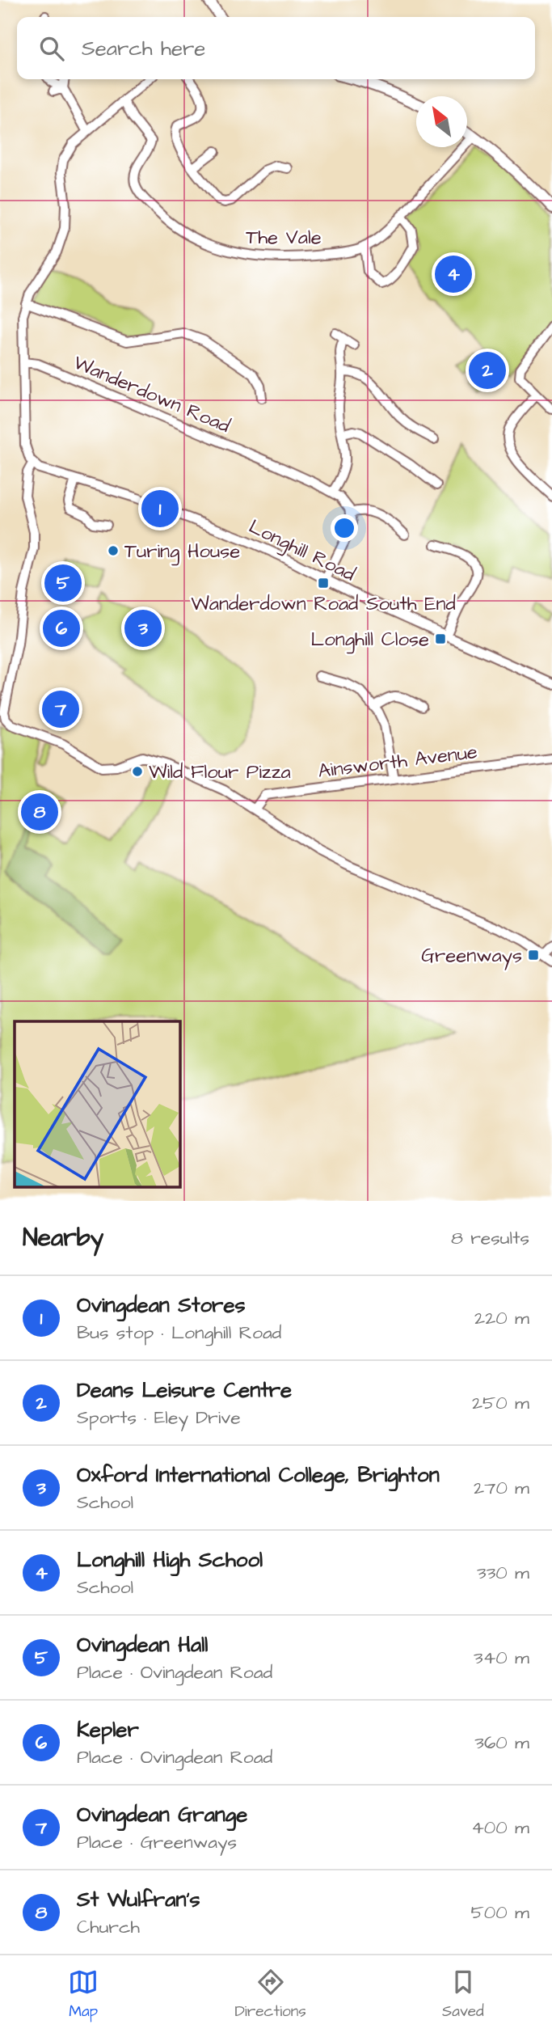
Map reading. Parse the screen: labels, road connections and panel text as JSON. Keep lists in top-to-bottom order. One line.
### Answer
{"streets":{"street":["The Vale","Wanderdown Road","Longhill Road","Ainsworth Avenue"]},"places":{"other":["Turing House","Wild Flour Pizza"],"transit":["Wanderdown Road South End","Longhill Close","Greenways"]},"north":"top left","page":{"search":"Search here","pins":["4","2","1","5","3","6","7","8"],"heading":["Nearby","8 results"],"list":[{"mark":"1","name":"Ovingdean Stores","note":"Bus stop · Longhill Road","value":"220 m"},{"mark":"2","name":"Deans Leisure Centre","note":"Sports · Eley Drive","value":"250 m"},{"mark":"3","name":"Oxford International College, Brighton","note":"School","value":"270 m"},{"mark":"4","name":"Longhill High School","note":"School","value":"330 m"},{"mark":"5","name":"Ovingdean Hall","note":"Place · Ovingdean Road","value":"340 m"},{"mark":"6","name":"Kepler","note":"Place · Ovingdean Road","value":"360 m"},{"mark":"7","name":"Ovingdean Grange","note":"Place · Greenways","value":"400 m"},{"mark":"8","name":"St Wulfran's","note":"Church","value":"500 m"}],"nav":["Map","Directions","Saved"]}}
